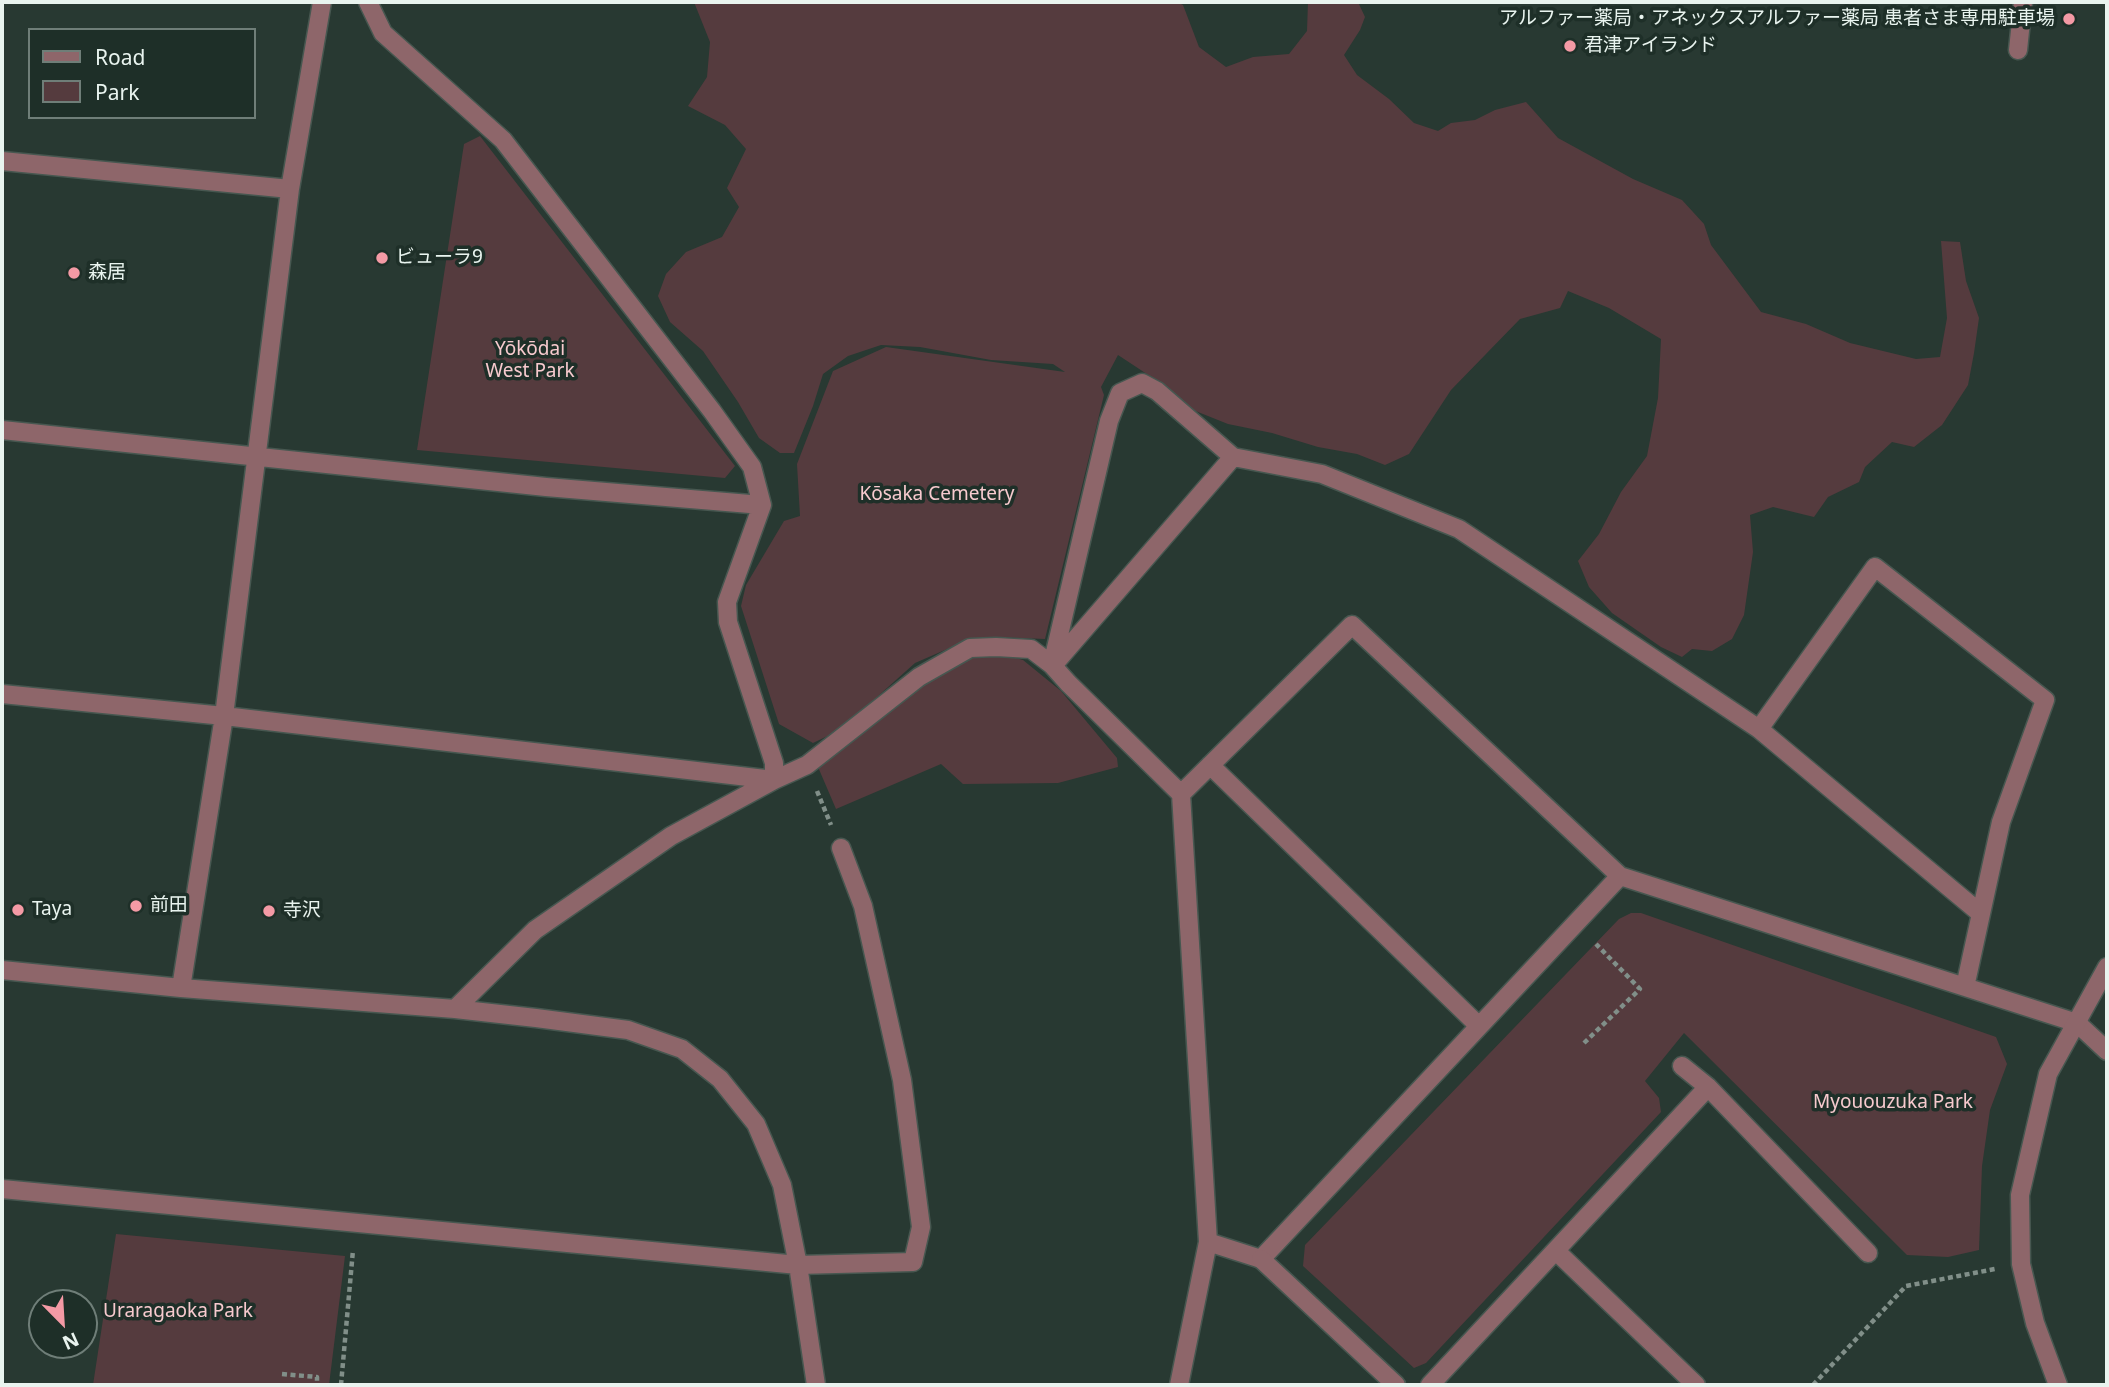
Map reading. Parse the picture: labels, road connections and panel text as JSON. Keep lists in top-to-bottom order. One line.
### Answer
{"parks":["Yōkōdai West Park","Kōsaka Cemetery","Myououzuka Park","Uraragaoka Park"],"places":["アルファー薬局・アネックスアルファー薬局 患者さま専用駐車場","君津アイランド","ビューラ9","森居","前田","Taya","寺沢"],"legend":["Road","Park"],"north":"bottom right"}
